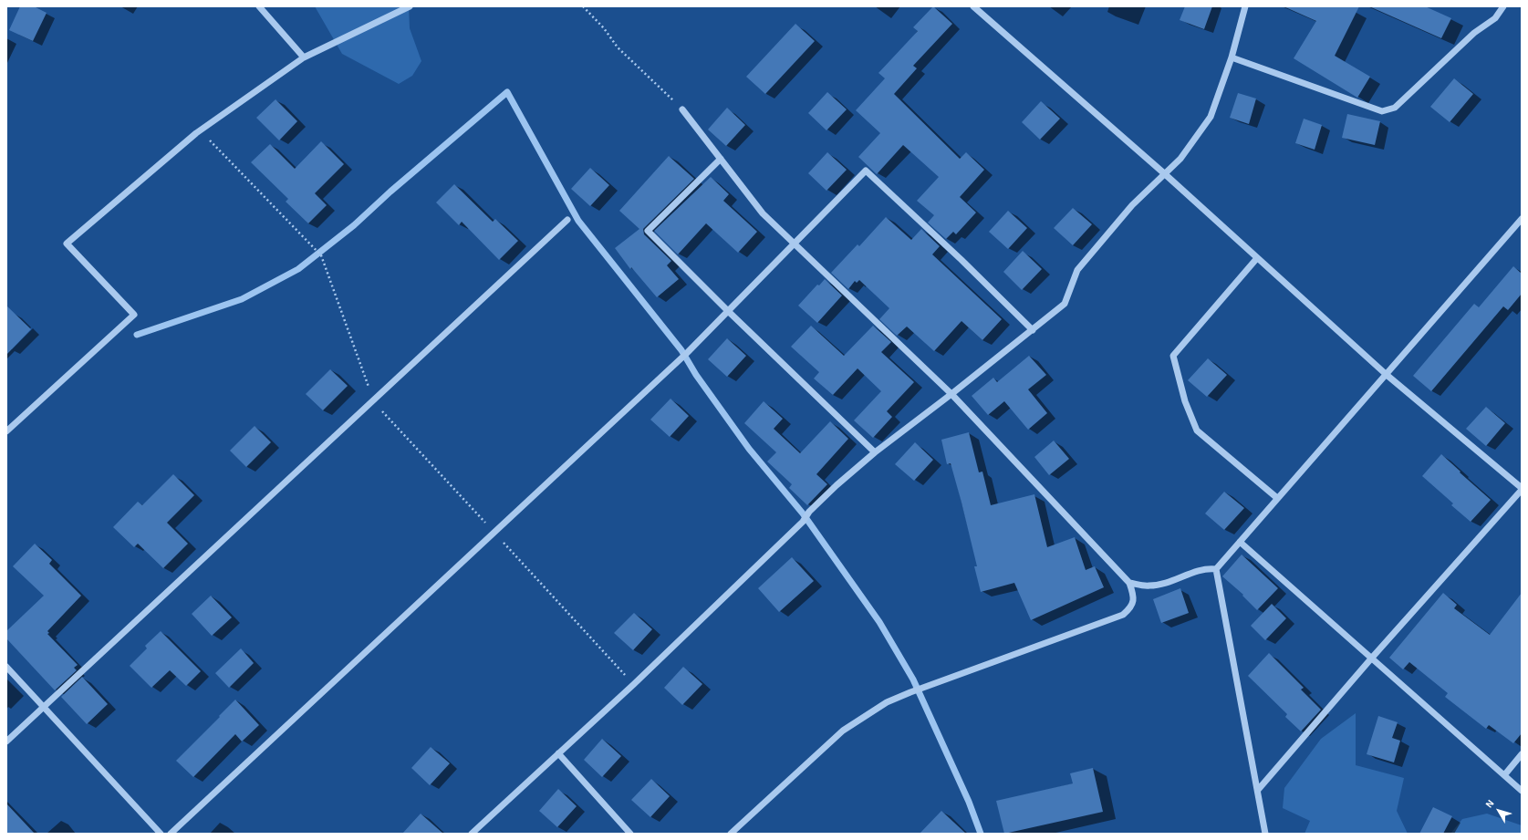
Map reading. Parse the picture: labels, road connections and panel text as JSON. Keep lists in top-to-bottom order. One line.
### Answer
{"north":"top left"}
